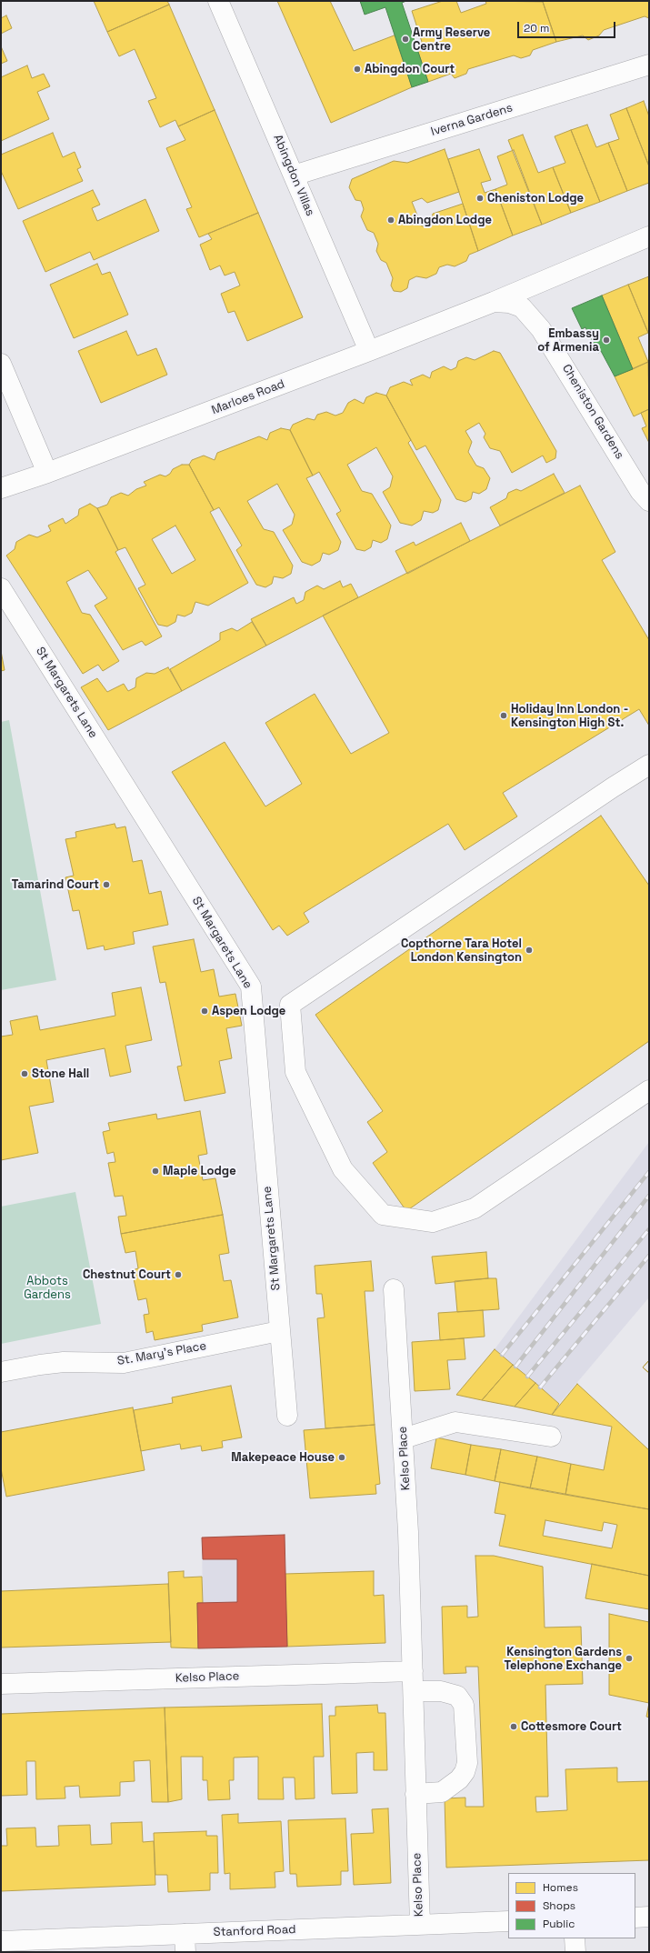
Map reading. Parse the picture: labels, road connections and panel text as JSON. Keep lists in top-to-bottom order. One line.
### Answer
{"streets":{"street":["Iverna Gardens","Abingdon Villas","Marloes Road","Cheniston Gardens","St Margarets Lane","St. Mary's Place","Kelso Place","Stanford Road"]},"crossings":[["Iverna Gardens","Abingdon Villas"],["Abingdon Villas","Marloes Road"],["Marloes Road","Cheniston Gardens"],["St Margarets Lane","St. Mary's Place"],["Kelso Place","Stanford Road"]],"parks":["Abbots Gardens"],"places":["Army Reserve Centre","Abingdon Court","Cheniston Lodge","Abingdon Lodge","Embassy of Armenia","Holiday Inn London - Kensington High St.","Tamarind Court","Copthorne Tara Hotel London Kensington","Aspen Lodge","Stone Hall","Maple Lodge","Chestnut Court","Makepeace House","Kensington Gardens Telephone Exchange","Cottesmore Court"],"legend":["Homes","Shops","Public"],"scale_bar":"20 m"}
